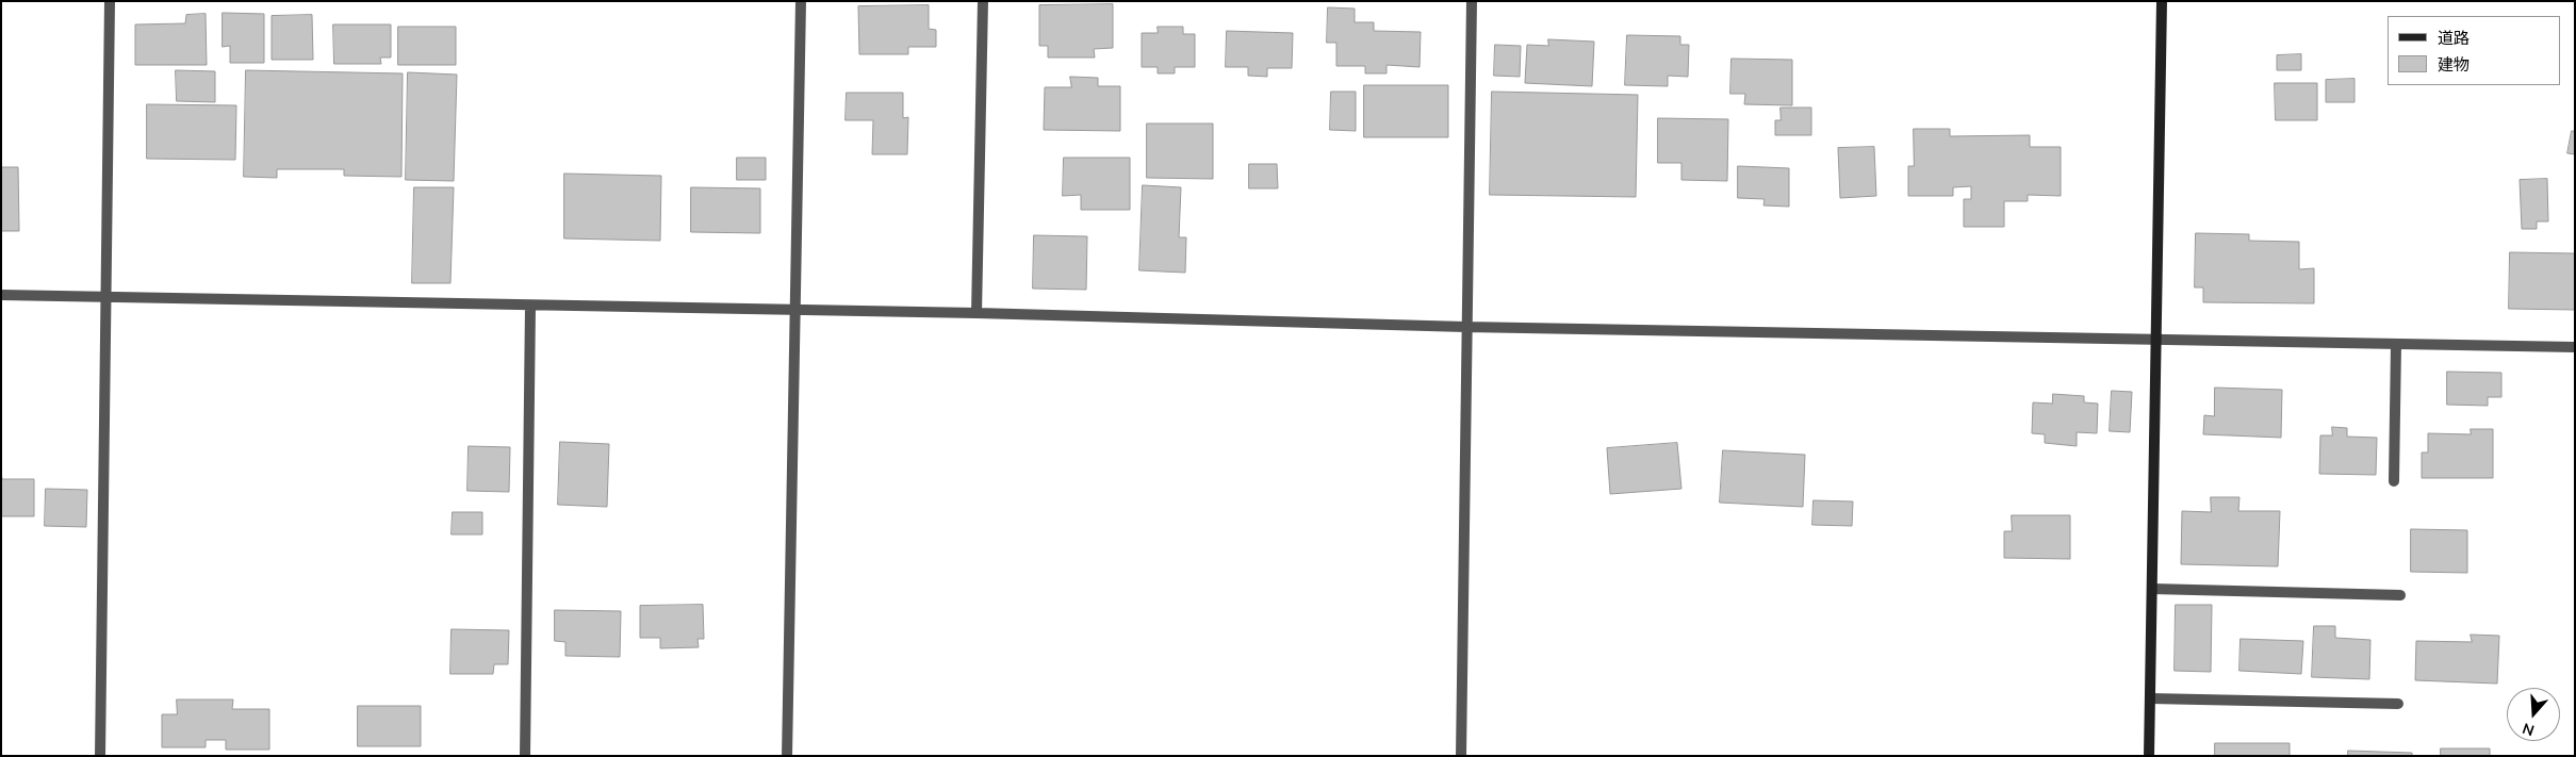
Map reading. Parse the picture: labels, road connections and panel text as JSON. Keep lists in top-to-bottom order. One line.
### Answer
{"legend":["道路","建物"],"north":"bottom"}
